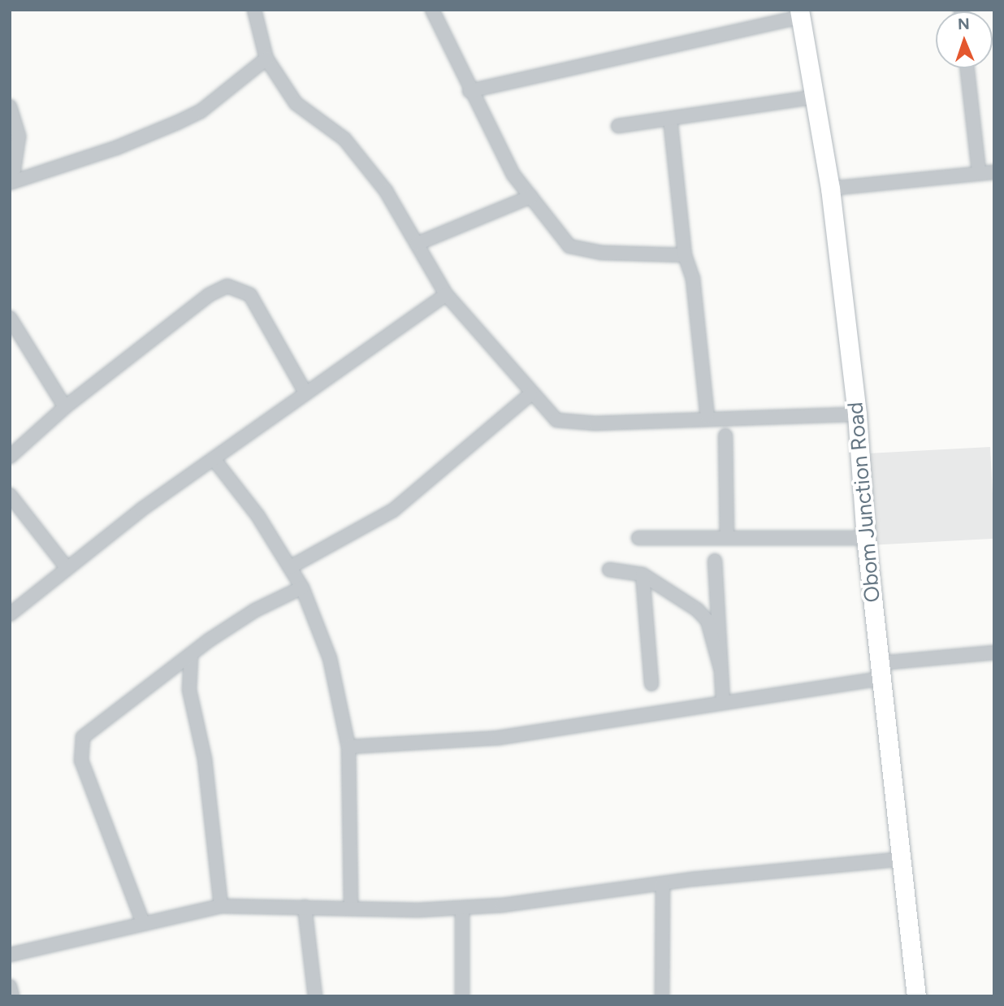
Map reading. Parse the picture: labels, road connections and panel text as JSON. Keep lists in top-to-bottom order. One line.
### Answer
{"streets":{"main road":["Obom Junction Road"]},"north":"top"}
